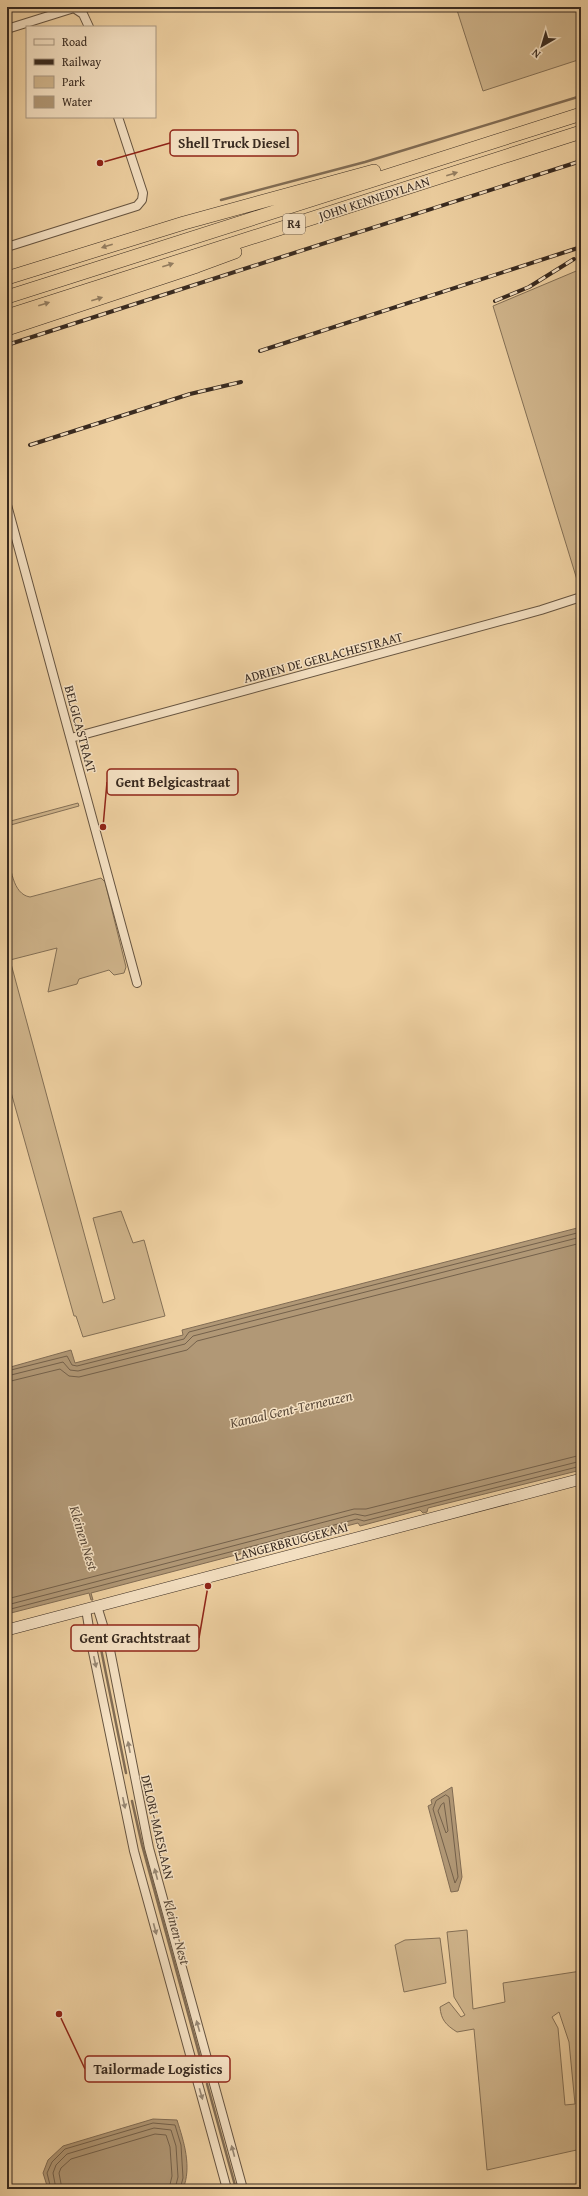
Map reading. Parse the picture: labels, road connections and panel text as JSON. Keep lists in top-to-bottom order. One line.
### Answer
{"streets":{"highway":["JOHN KENNEDYLAAN","R4"],"main road":["LANGERBRUGGEKAAI"],"street":["ADRIEN DE GERLACHESTRAAT","BELGICASTRAAT","DELORI-MAESLAAN"]},"crossings":[["JOHN KENNEDYLAAN","R4"],["ADRIEN DE GERLACHESTRAAT","BELGICASTRAAT"],["LANGERBRUGGEKAAI","DELORI-MAESLAAN"]],"water":["Kanaal Gent-Terneuzen","Kleinen Nest"],"places":["Shell Truck Diesel","Gent Belgicastraat","Gent Grachtstraat","Tailormade Logistics"],"legend":["Road","Railway","Park","Water"],"north":"bottom left"}
